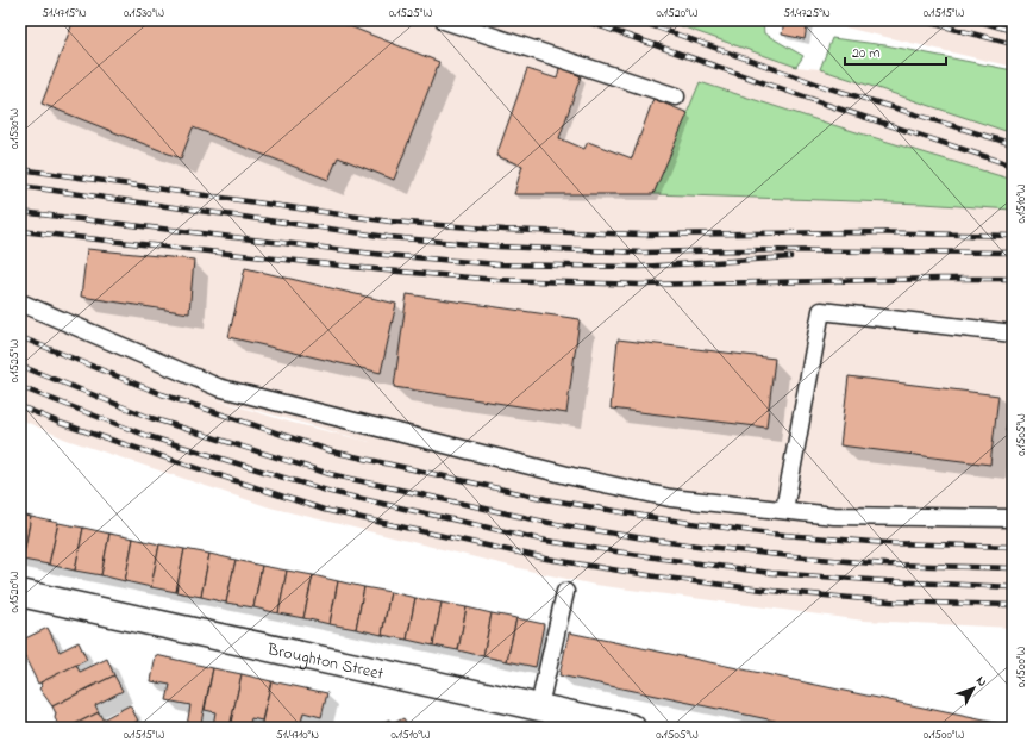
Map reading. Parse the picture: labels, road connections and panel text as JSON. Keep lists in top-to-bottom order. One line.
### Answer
{"streets":{"street":["Broughton Street"]},"scale_bar":"20 m","north":"top right","coordinates":["51.4715°N","0.1530°W","0.1525°W","0.1520°W","51.4725°N","0.1515°W","0.1510°W","0.1505°W","0.1500°W","51.4710°N"]}
